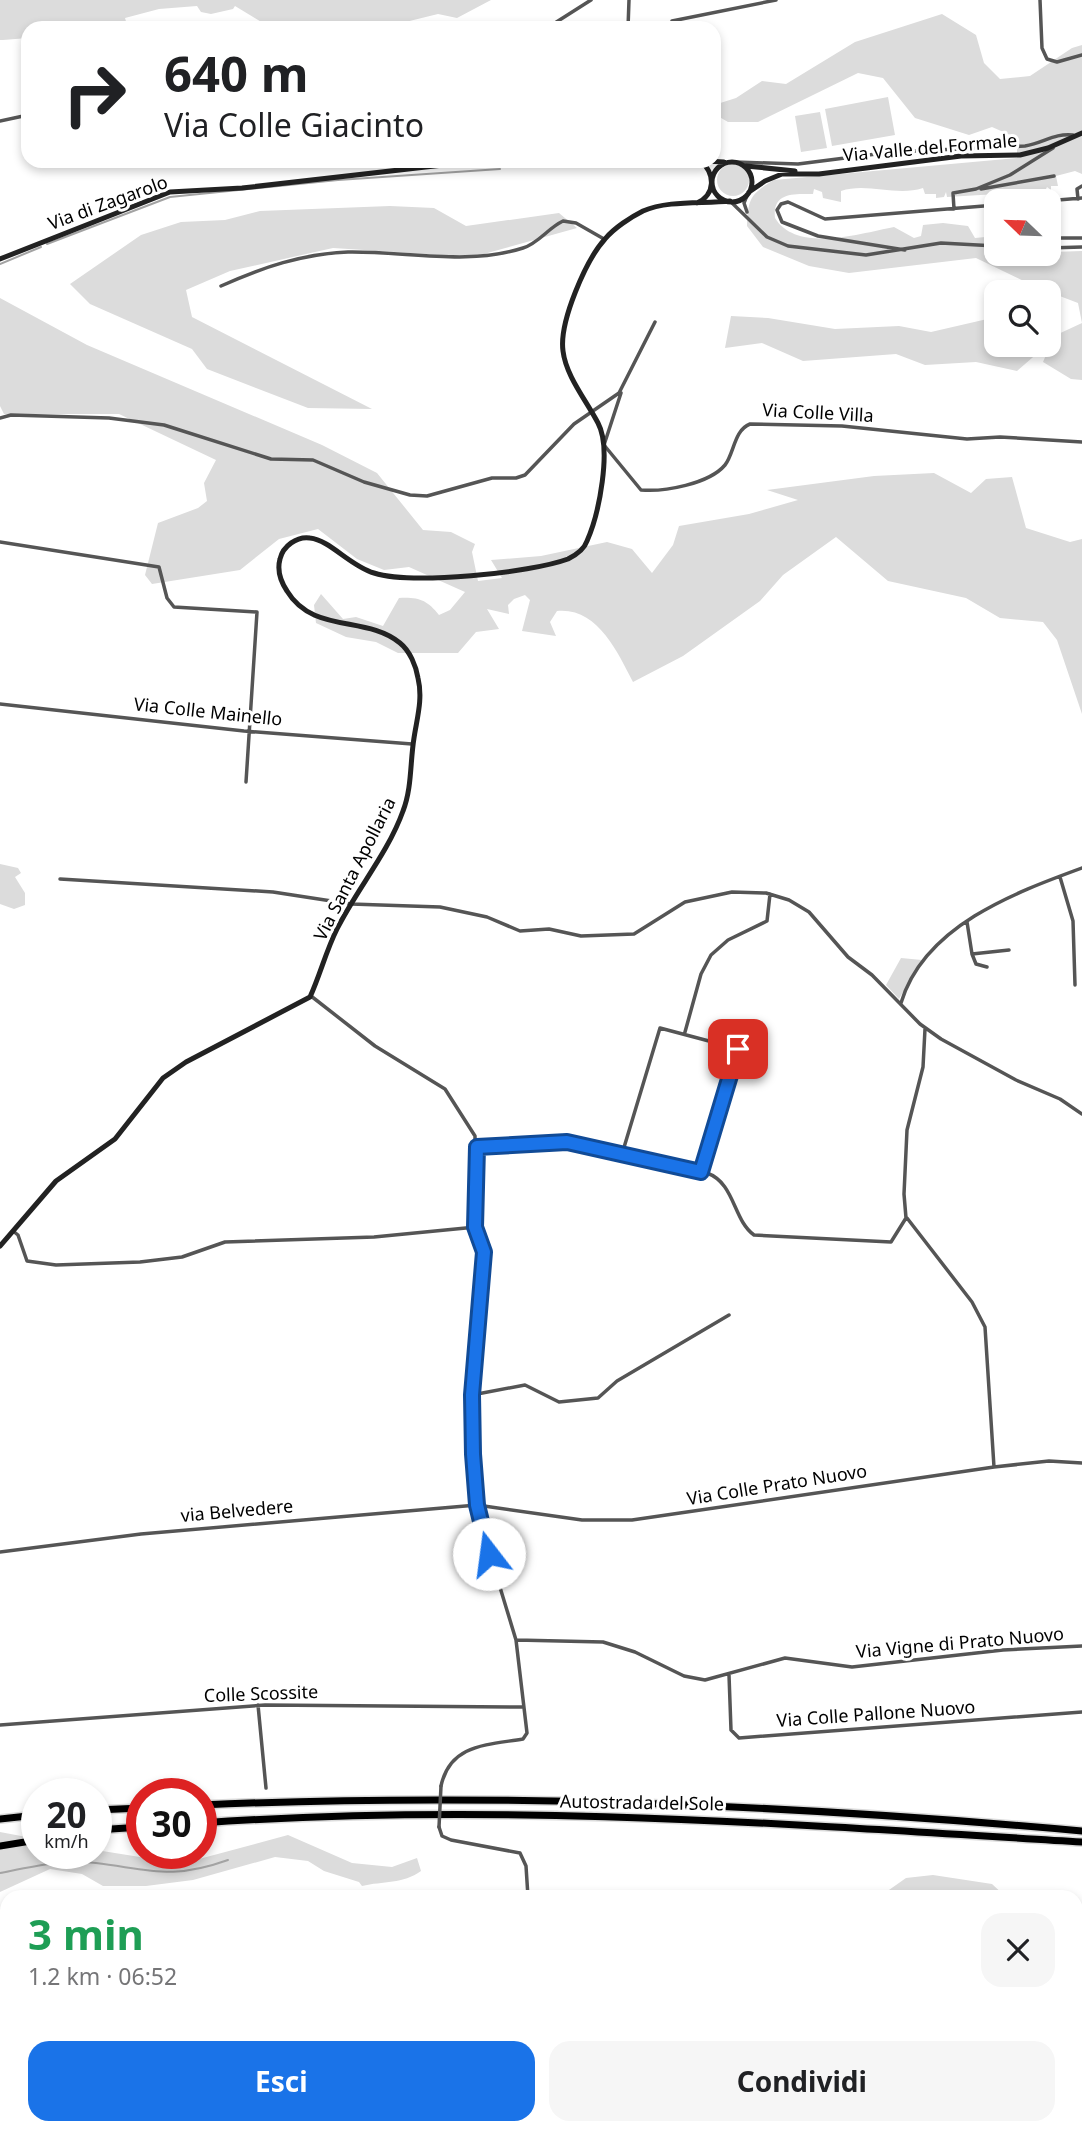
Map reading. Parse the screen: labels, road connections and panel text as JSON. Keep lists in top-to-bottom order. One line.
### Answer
{"streets":{"highway":["Autostrada del Sole"],"street":["Via Valle del Formale","Via di Zagarolo","Via Colle Villa","Via Colle Mainello","Via Santa Apollaria","Via Colle Prato Nuovo","via Belvedere","Via Vigne di Prato Nuovo","Colle Scossite","Via Colle Pallone Nuovo"]},"crossings":[["Via Colle Villa","Via Santa Apollaria"],["Via Colle Mainello","Via Santa Apollaria"],["Via Colle Prato Nuovo","via Belvedere"],["Via Vigne di Prato Nuovo","Via Colle Pallone Nuovo"]],"north":"top left","page":{"turn":["640 m","Via Colle Giacinto"],"speed":"20 km/h","limit":"30","heading":["3 min","1.2 km · 06:52"],"buttons":["Esci","Condividi"]}}
